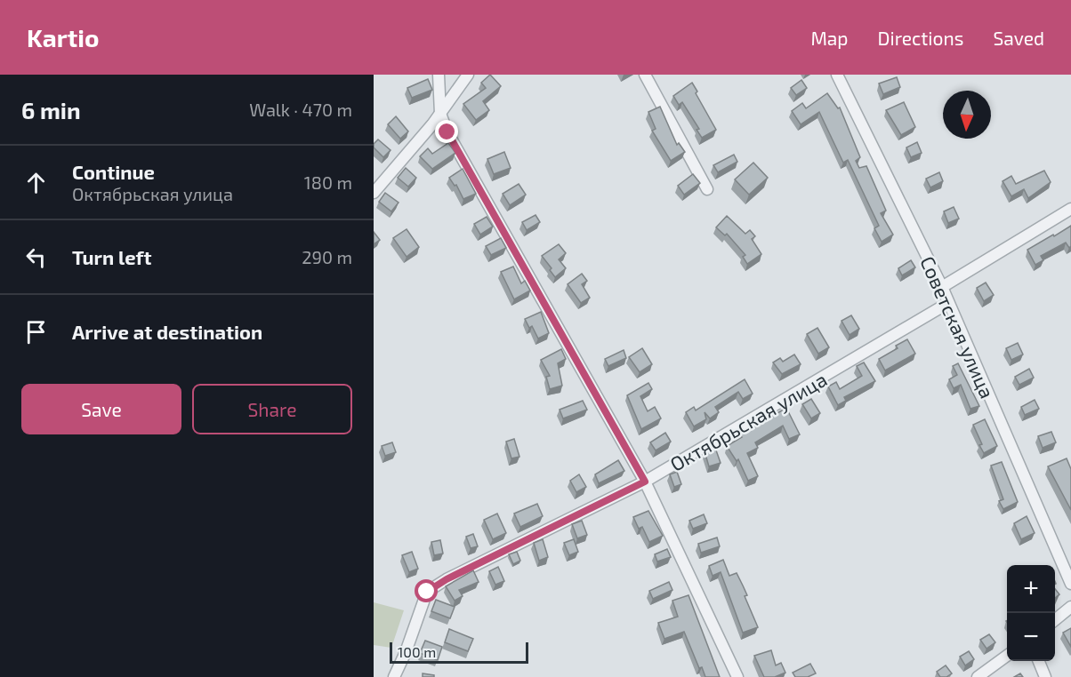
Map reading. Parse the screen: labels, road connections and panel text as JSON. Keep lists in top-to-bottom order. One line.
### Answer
{"streets":{"street":["Советская улица","Октябрьская улица"]},"crossings":[["Советская улица","Октябрьская улица"]],"scale_bar":"100 m","north":"bottom","page":{"header":"Kartio","nav":["Map","Directions","Saved"],"heading":["6 min","Walk · 470 m"],"list":[["Continue","Октябрьская улица","180 m"],["Turn left","290 m"],"Arrive at destination"],"buttons":["Save","Share"],"map_buttons":["+","−"],"scale":"100 m"}}
